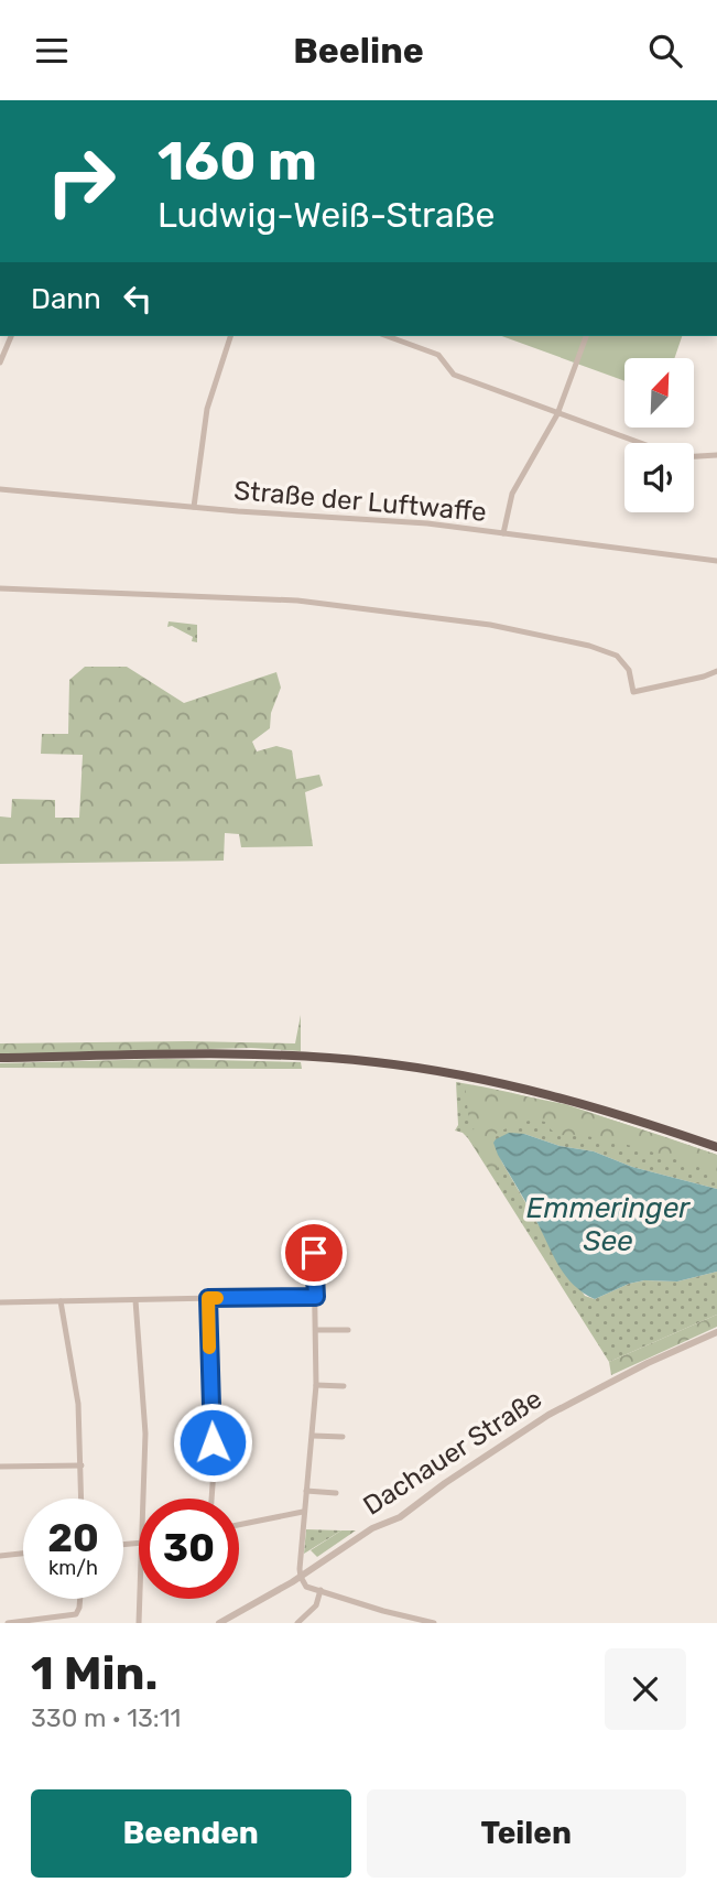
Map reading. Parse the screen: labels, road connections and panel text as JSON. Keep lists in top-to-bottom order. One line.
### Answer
{"streets":{"street":["Straße der Luftwaffe","Dachauer Straße"]},"water":["Emmeringer See"],"north":"top right","page":{"header":"Beeline","turn":["160 m","Ludwig-Weiß-Straße"],"then":"Dann","speed":"20 km/h","limit":"30","heading":["1 Min.","330 m · 13:11"],"buttons":["Beenden","Teilen"]}}
